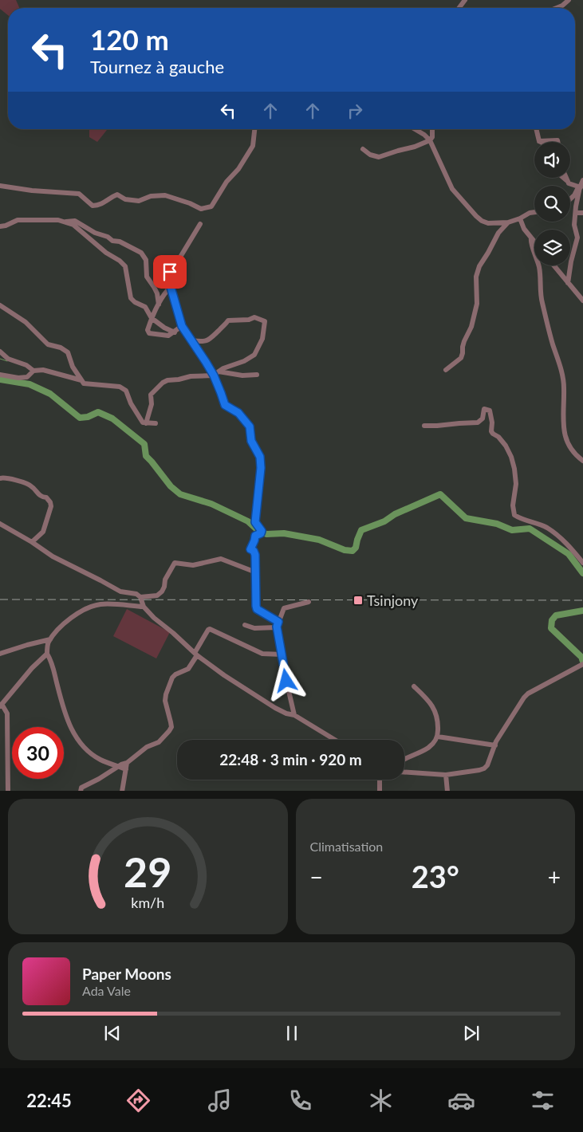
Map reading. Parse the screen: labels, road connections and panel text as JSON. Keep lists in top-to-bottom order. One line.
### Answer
{"places":{"transit":["Tsinjony"]},"page":{"turn":["120 m","Tournez à gauche"],"limit":"30","trip":"22:48 · 3 min · 920 m","tile":"Climatisation","heat":["−","23°","+"],"song":["Paper Moons","Ada Vale"],"tabs":"22:45","gauge":["29","km/h"]}}
